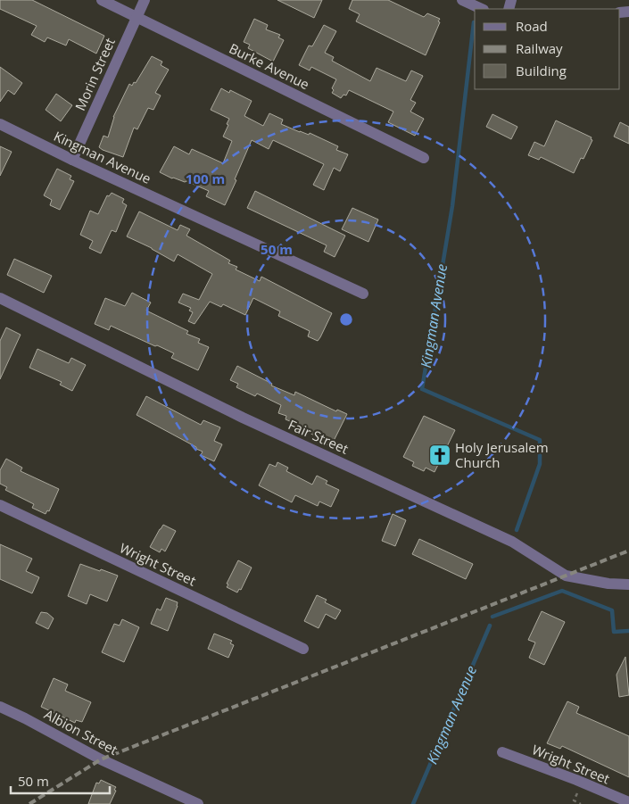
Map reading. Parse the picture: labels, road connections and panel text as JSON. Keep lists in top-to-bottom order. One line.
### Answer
{"streets":{"street":["Burke Avenue","Morin Street","Kingman Avenue","Fair Street","Wright Street","Albion Street"]},"crossings":[["Burke Avenue","Morin Street"],["Morin Street","Kingman Avenue"]],"water":["Kingman Avenue"],"places":{"church":["Holy Jerusalem Church"]},"legend":["Road","Railway","Building"],"scale_bar":"50 m","rings":["100 m","50 m"]}
